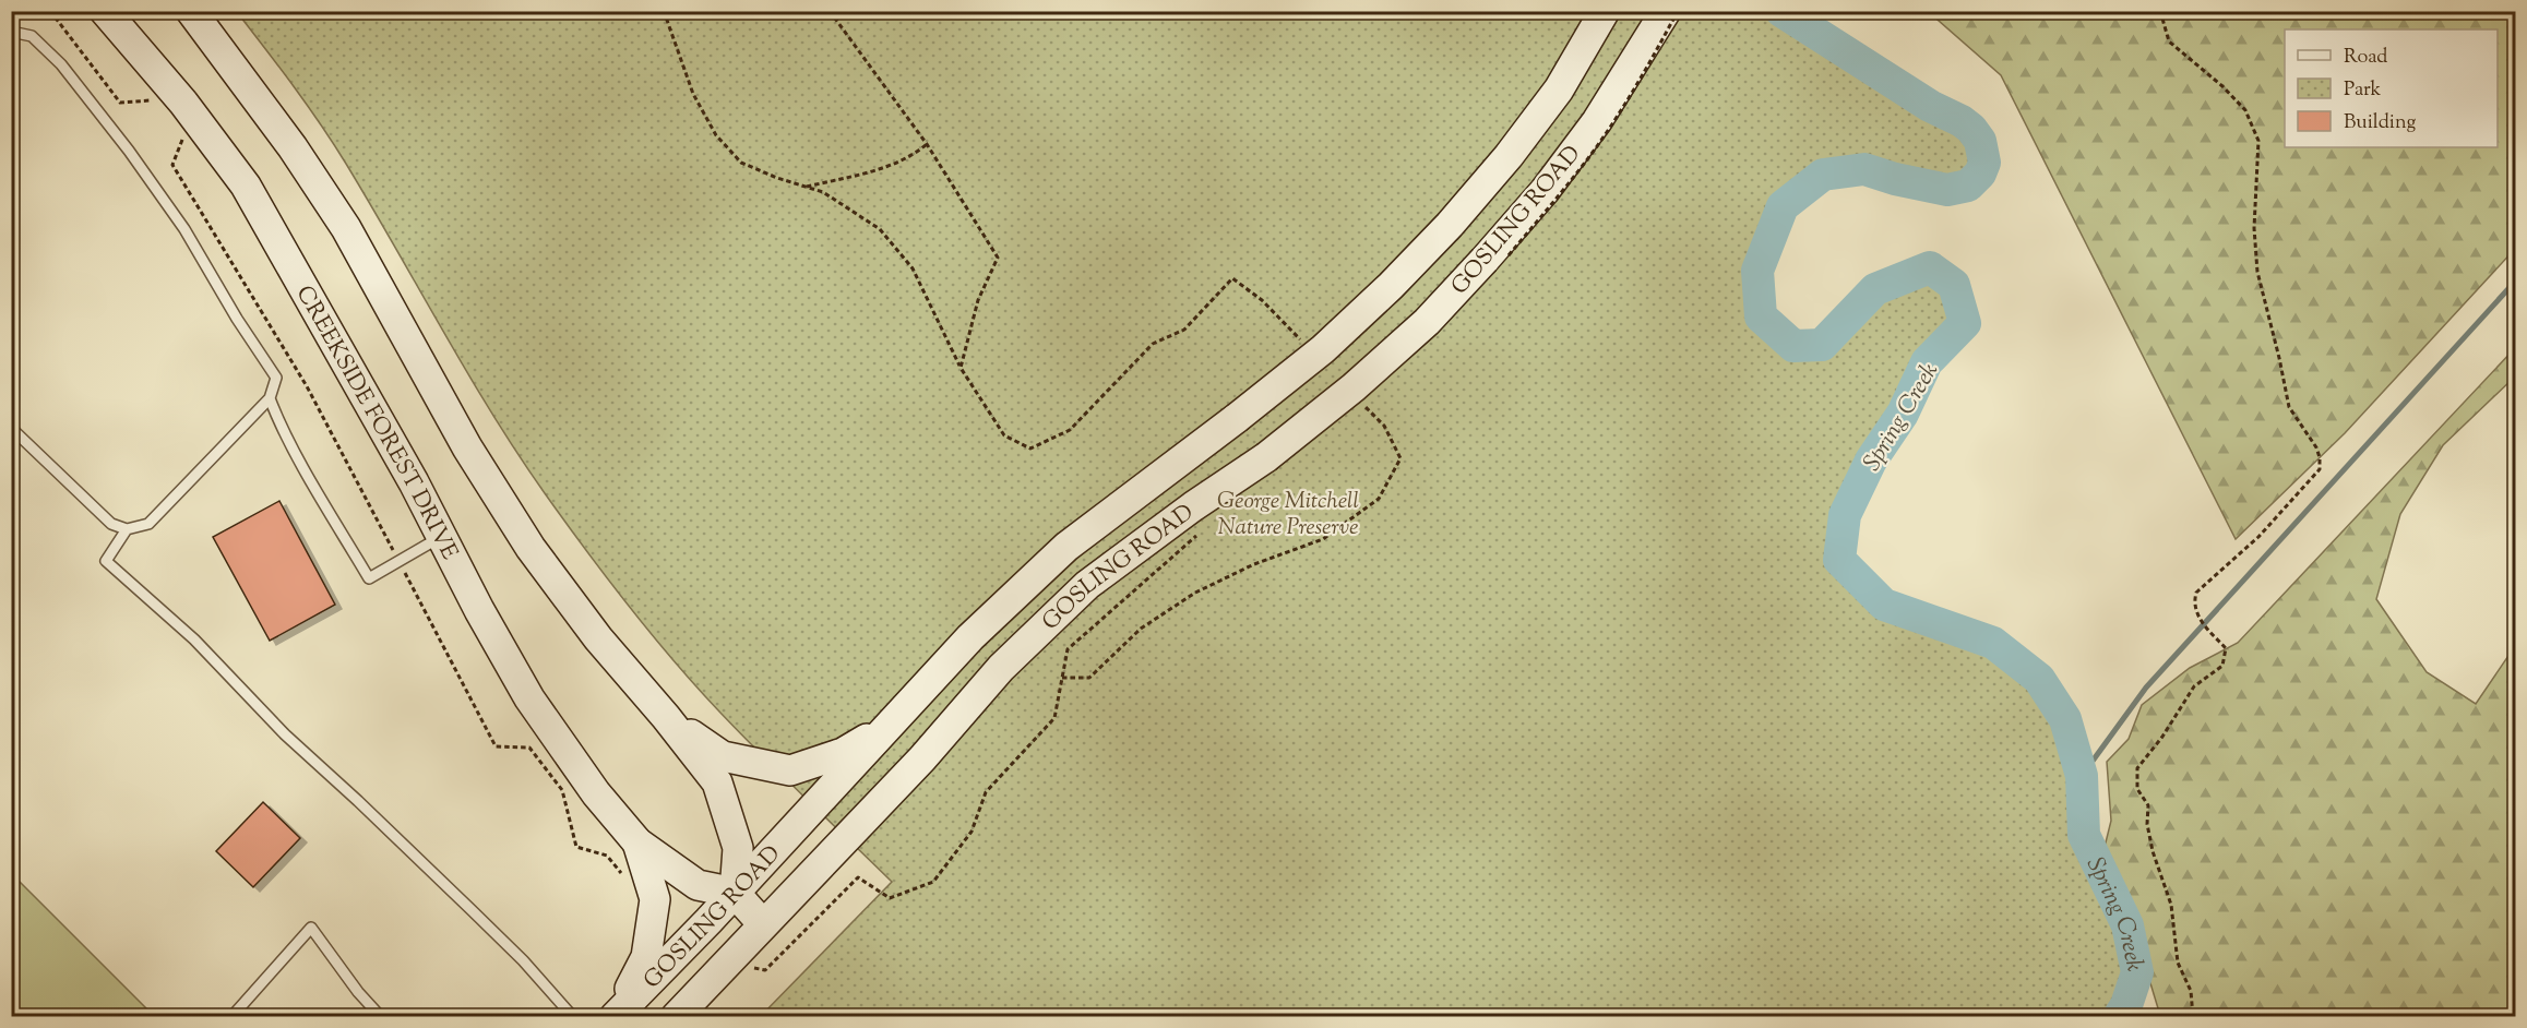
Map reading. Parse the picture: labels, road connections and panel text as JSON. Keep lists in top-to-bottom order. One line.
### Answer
{"streets":{"main road":["GOSLING ROAD","CREEKSIDE FOREST DRIVE"]},"crossings":[["GOSLING ROAD","CREEKSIDE FOREST DRIVE"]],"water":["Spring Creek"],"parks":["George Mitchell Nature Preserve"],"legend":["Road","Park","Building"]}
